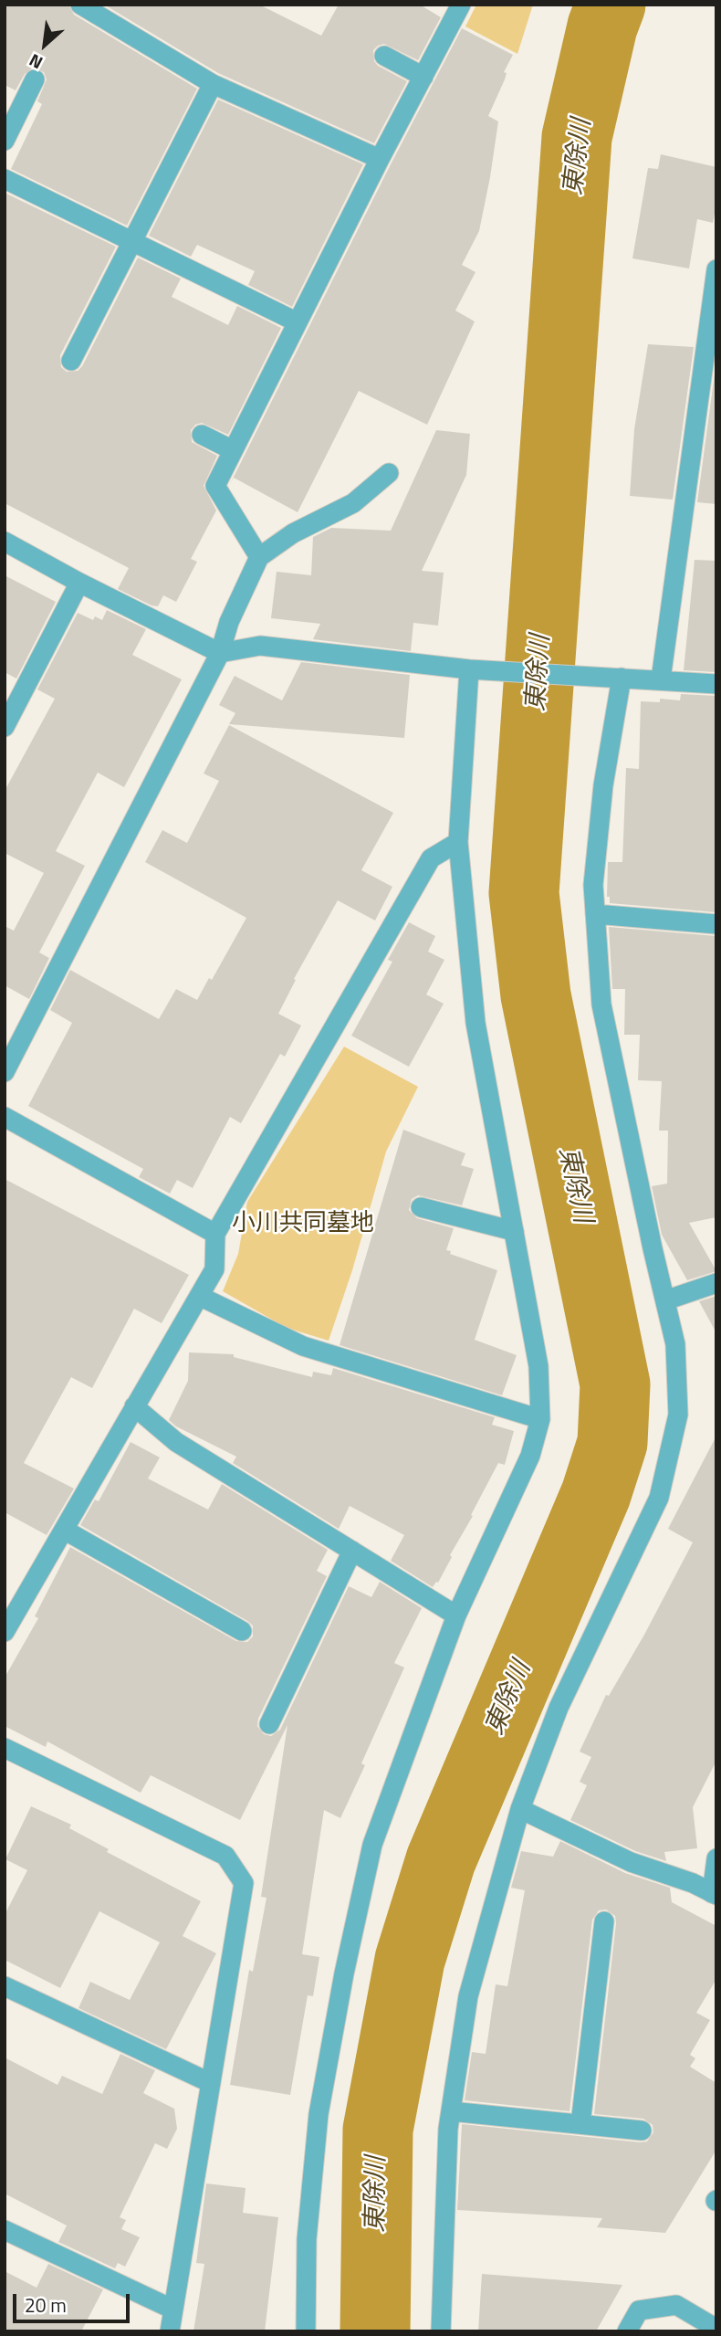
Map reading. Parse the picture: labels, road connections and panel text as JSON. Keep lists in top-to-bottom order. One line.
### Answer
{"water":["東除川"],"parks":["小川共同墓地"],"scale_bar":"20 m","north":"bottom left"}
